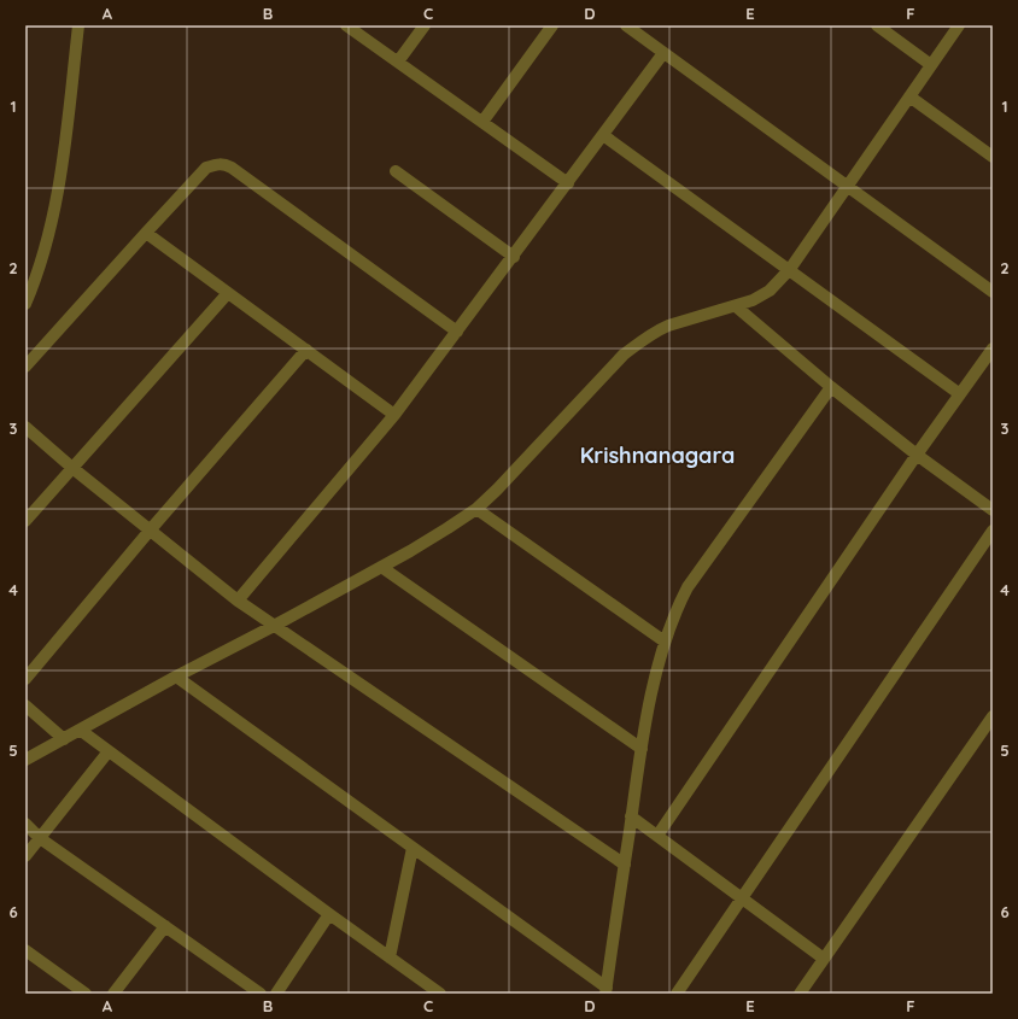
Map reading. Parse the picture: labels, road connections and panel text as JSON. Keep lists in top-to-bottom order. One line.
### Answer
{"districts":["Krishnanagara"],"grid":{"columns":["A","B","C","D","E","F"],"rows":["1","2","3","4","5","6"]}}
